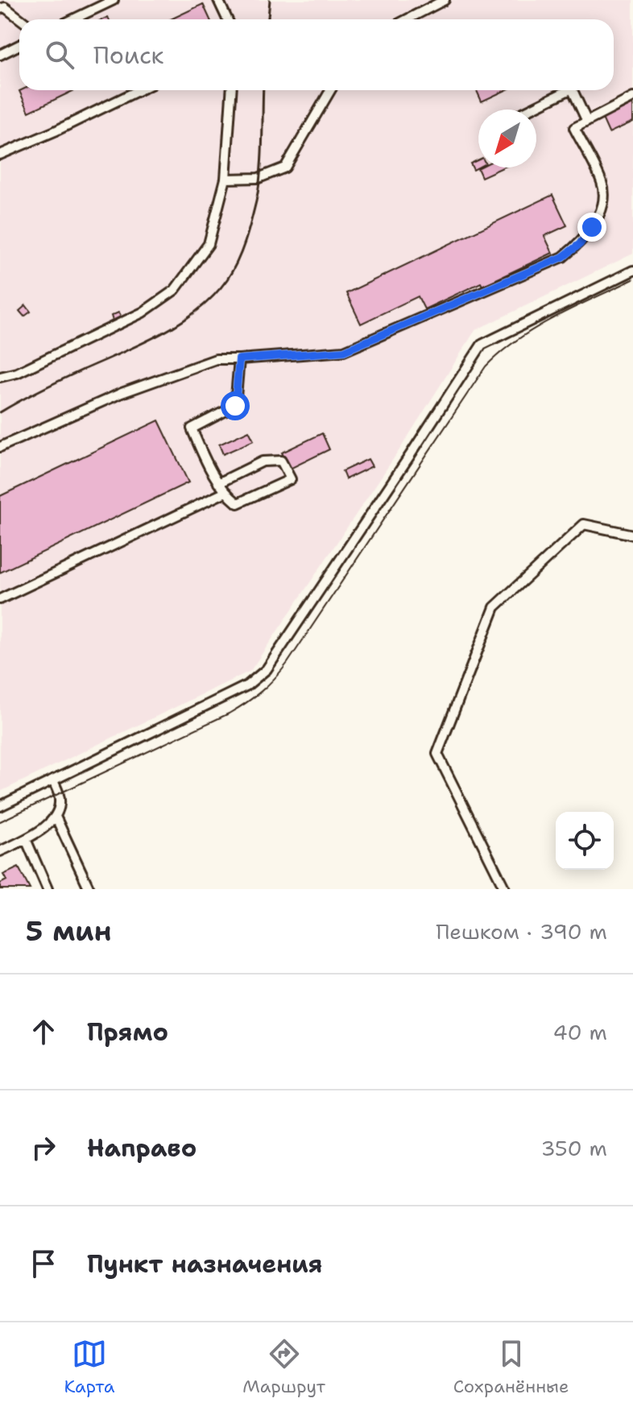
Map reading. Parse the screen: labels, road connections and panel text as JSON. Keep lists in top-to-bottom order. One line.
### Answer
{"north":"bottom left","page":{"search":"Поиск","heading":["5 мин","Пешком · 390 m"],"list":[["Прямо","40 m"],["Направо","350 m"],"Пункт назначения"],"nav":["Карта","Маршрут","Сохранённые"]}}
